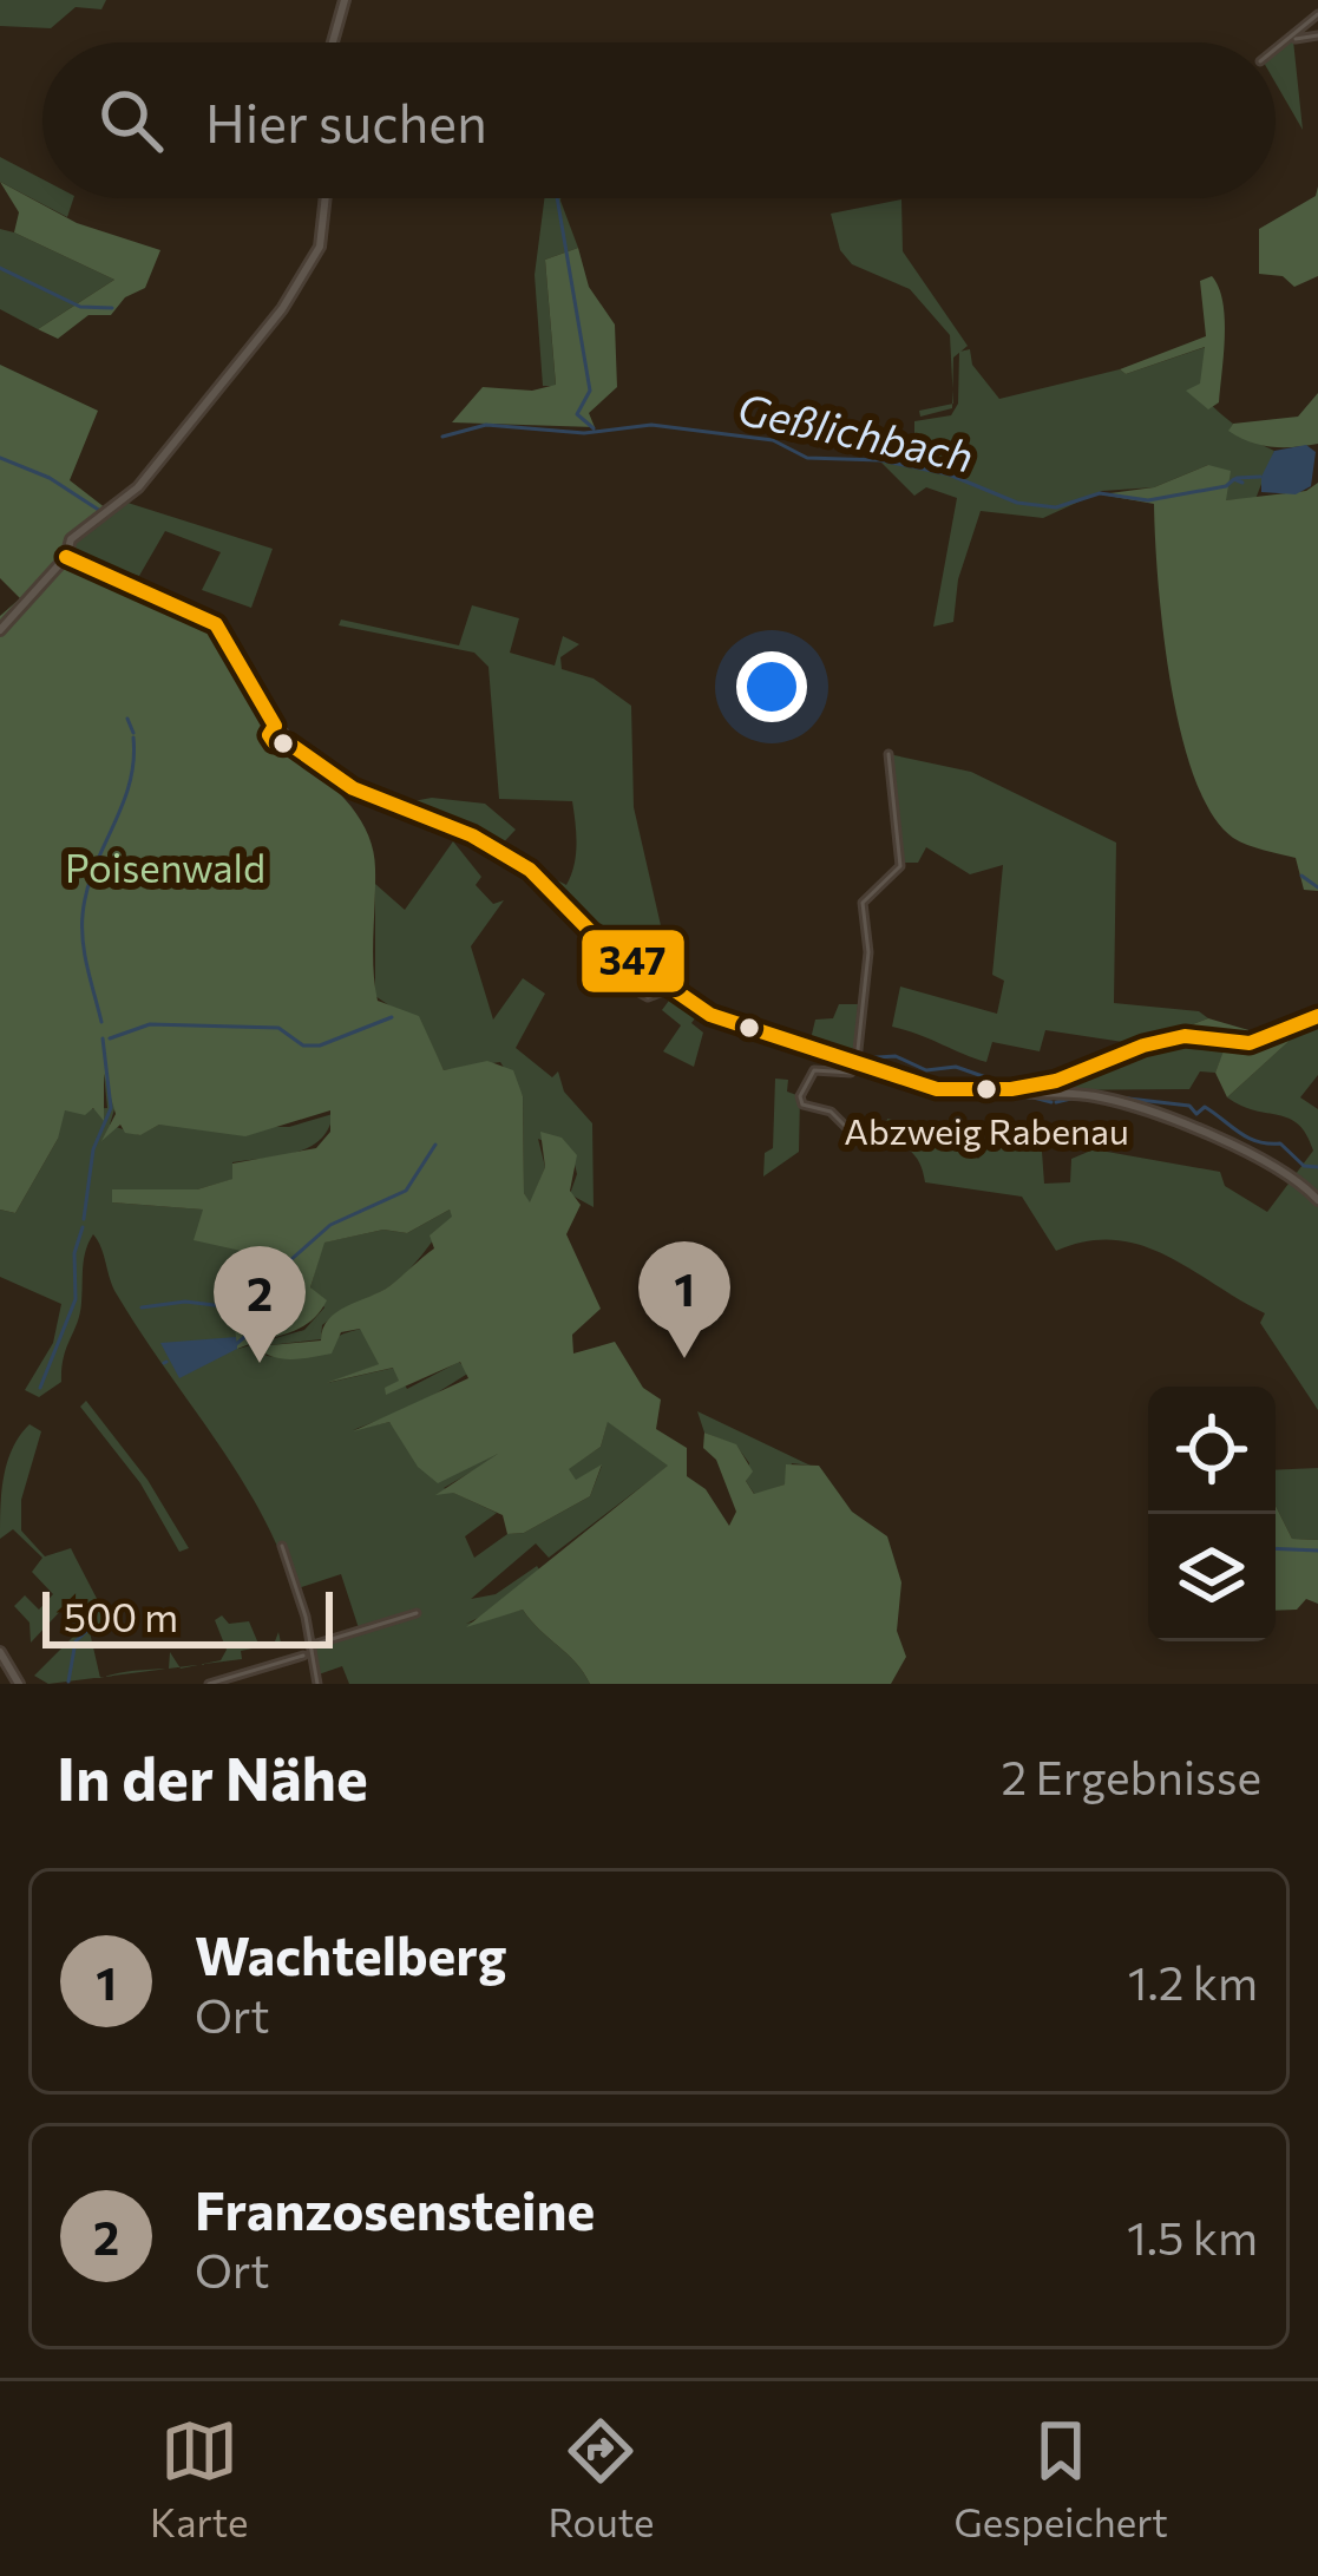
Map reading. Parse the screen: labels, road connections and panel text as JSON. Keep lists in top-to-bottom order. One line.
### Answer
{"water":["Geßlichbach"],"parks":["Poisenwald"],"places":["Abzweig Rabenau"],"lines":["transit line 347"],"scale_bar":"500 m","page":{"search":"Hier suchen","pins":["1","2"],"scale":"500 m","heading":["In der Nähe","2 Ergebnisse"],"list":[{"mark":"1","name":"Wachtelberg","note":"Ort","value":"1.2 km"},{"mark":"2","name":"Franzosensteine","note":"Ort","value":"1.5 km"}],"nav":["Karte","Route","Gespeichert"]}}
